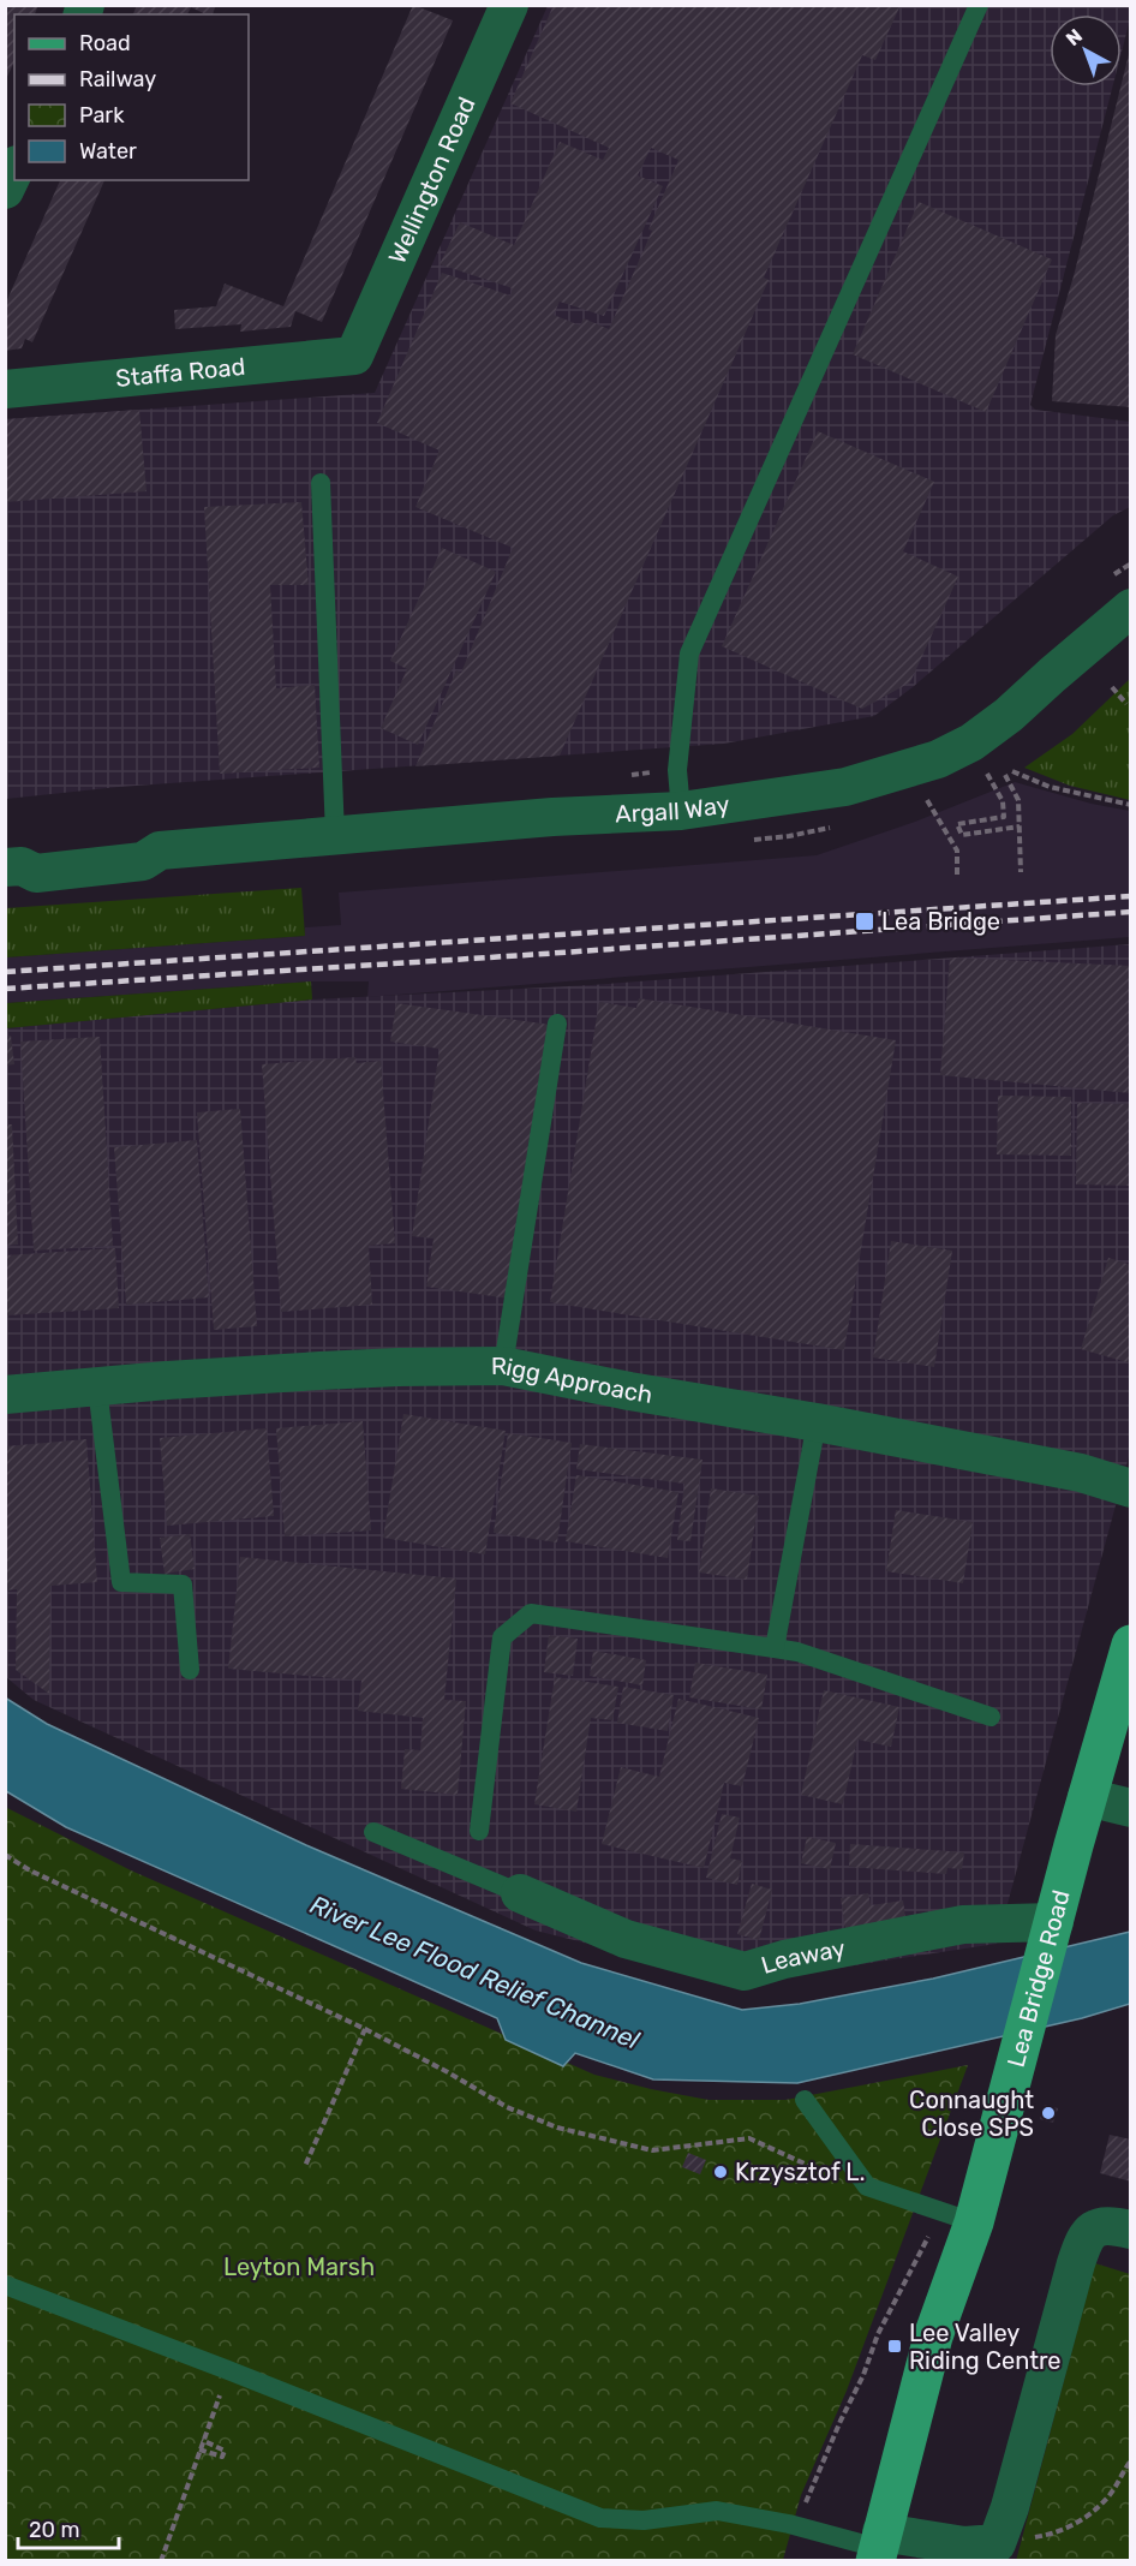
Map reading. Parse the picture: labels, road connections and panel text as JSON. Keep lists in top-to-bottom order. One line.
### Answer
{"streets":{"main road":["Lea Bridge Road"],"street":["Wellington Road","Staffa Road","Argall Way","Rigg Approach","Leaway"]},"crossings":[["Wellington Road","Staffa Road"],["Leaway","Lea Bridge Road"]],"water":["River Lee Flood Relief Channel"],"parks":["Leyton Marsh"],"places":{"transit":["Lea Bridge","Lee Valley Riding Centre"],"other":["Connaught Close SPS","Krzysztof L."]},"legend":["Road","Railway","Park","Water"],"scale_bar":"20 m","north":"top left"}
